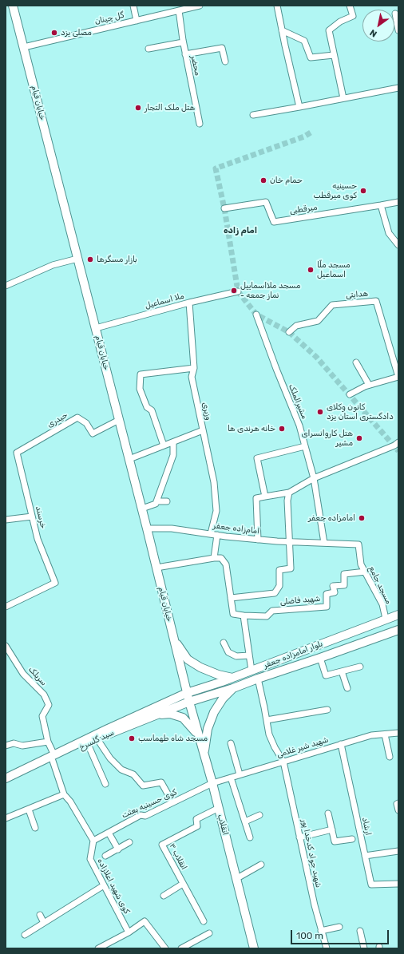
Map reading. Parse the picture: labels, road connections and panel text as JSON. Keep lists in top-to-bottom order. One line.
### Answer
{"streets":{"main road":["خیابان قیام","بلوار امامزاده جعفر","سید گلسرخ","انقلاب"],"street":["گل چینان","محضر","میرقطبی","هدایتی","ملا اسماعیل","مشیرالملک","وزیری","حیدری","خرسند","امام‌زاده جعفر","مسجد جامع","شهید فاضلی","سرپلک","شهید شیر غلامی","کوی حسینیه بعثت","ارشاد","شهید جواد کدخدا پور","انقلاب ۳","کوی شهید اعلازاده"]},"crossings":[["گل چینان","محضر"],["گل چینان","خیابان قیام"],["خیابان قیام","ملا اسماعیل"],["خیابان قیام","وزیری"],["خیابان قیام","حیدری"],["خیابان قیام","امام‌زاده جعفر"],["خیابان قیام","بلوار امامزاده جعفر"],["خیابان قیام","سید گلسرخ"],["خیابان قیام","انقلاب"],["ملا اسماعیل","وزیری"],["حیدری","خرسند"],["امام‌زاده جعفر","مسجد جامع"],["مسجد جامع","شهید فاضلی"],["مسجد جامع","بلوار امامزاده جعفر"],["بلوار امامزاده جعفر","سید گلسرخ"],["بلوار امامزاده جعفر","انقلاب"],["بلوار امامزاده جعفر","شهید جواد کدخدا پور"],["سرپلک","سید گلسرخ"],["سید گلسرخ","انقلاب"],["شهید شیر غلامی","کوی حسینیه بعثت"],["شهید شیر غلامی","انقلاب"],["شهید شیر غلامی","ارشاد"],["شهید شیر غلامی","شهید جواد کدخدا پور"],["کوی حسینیه بعثت","انقلاب"],["کوی حسینیه بعثت","کوی شهید اعلازاده"],["انقلاب","انقلاب ۳"]],"districts":["امام زاده"],"places":["مصلی یزد","هتل ملک التجار","حمام خان","حسینیه کوی میرقطب","بازار مسگرها","مسجد ملّا اسماعیل","مسجد ملااسماییل - نماز جمعه","کانون وکلای دادگستری استان یزد","خانه هرندی ها","هتل کاروانسرای مشیر","امامزاده جعفر","مسجد شاه طهماسب"],"scale_bar":"100 m","north":"bottom left"}
